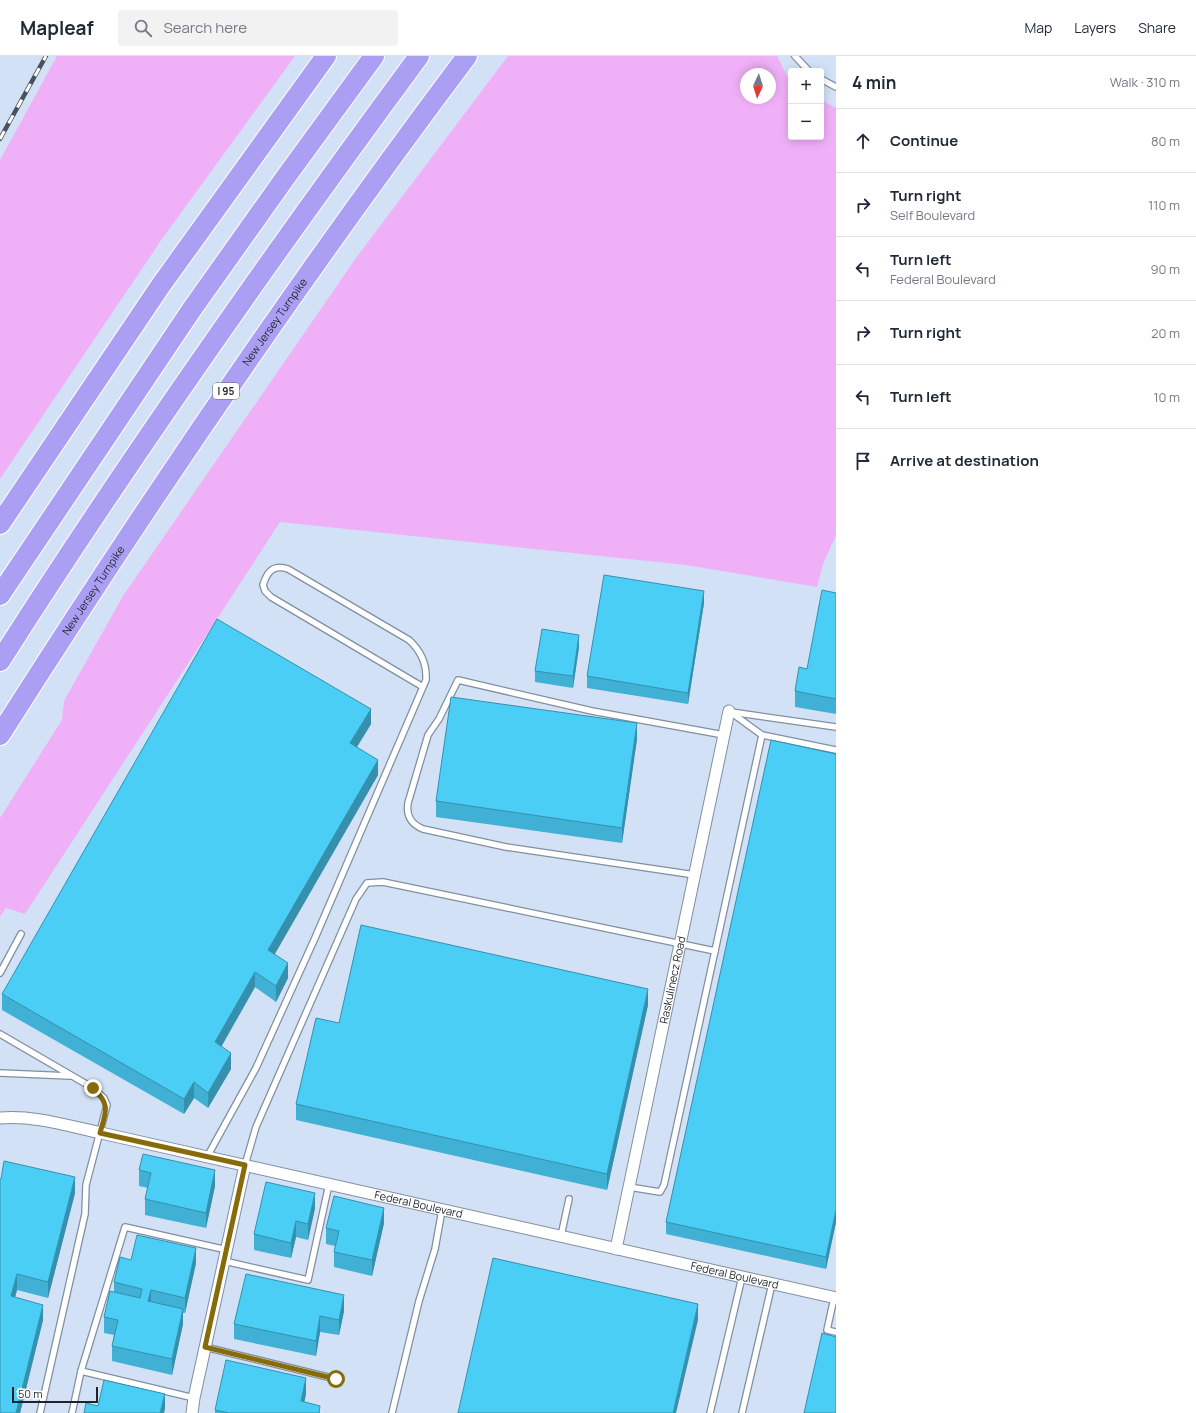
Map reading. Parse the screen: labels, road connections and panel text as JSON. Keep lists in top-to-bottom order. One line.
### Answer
{"streets":{"highway":["New Jersey Turnpike","I 95"],"street":["Raskulinecz Road","Federal Boulevard"]},"crossings":[["Raskulinecz Road","Federal Boulevard"]],"scale_bar":"50 m","north":"bottom","page":{"header":"Mapleaf","search":"Search here","nav":["Map","Layers","Share"],"heading":["4 min","Walk · 310 m"],"map_buttons":["+","−"],"list":[["Continue","80 m"],["Turn right","Self Boulevard","110 m"],["Turn left","Federal Boulevard","90 m"],["Turn right","20 m"],["Turn left","10 m"],"Arrive at destination"],"scale":"50 m"}}
